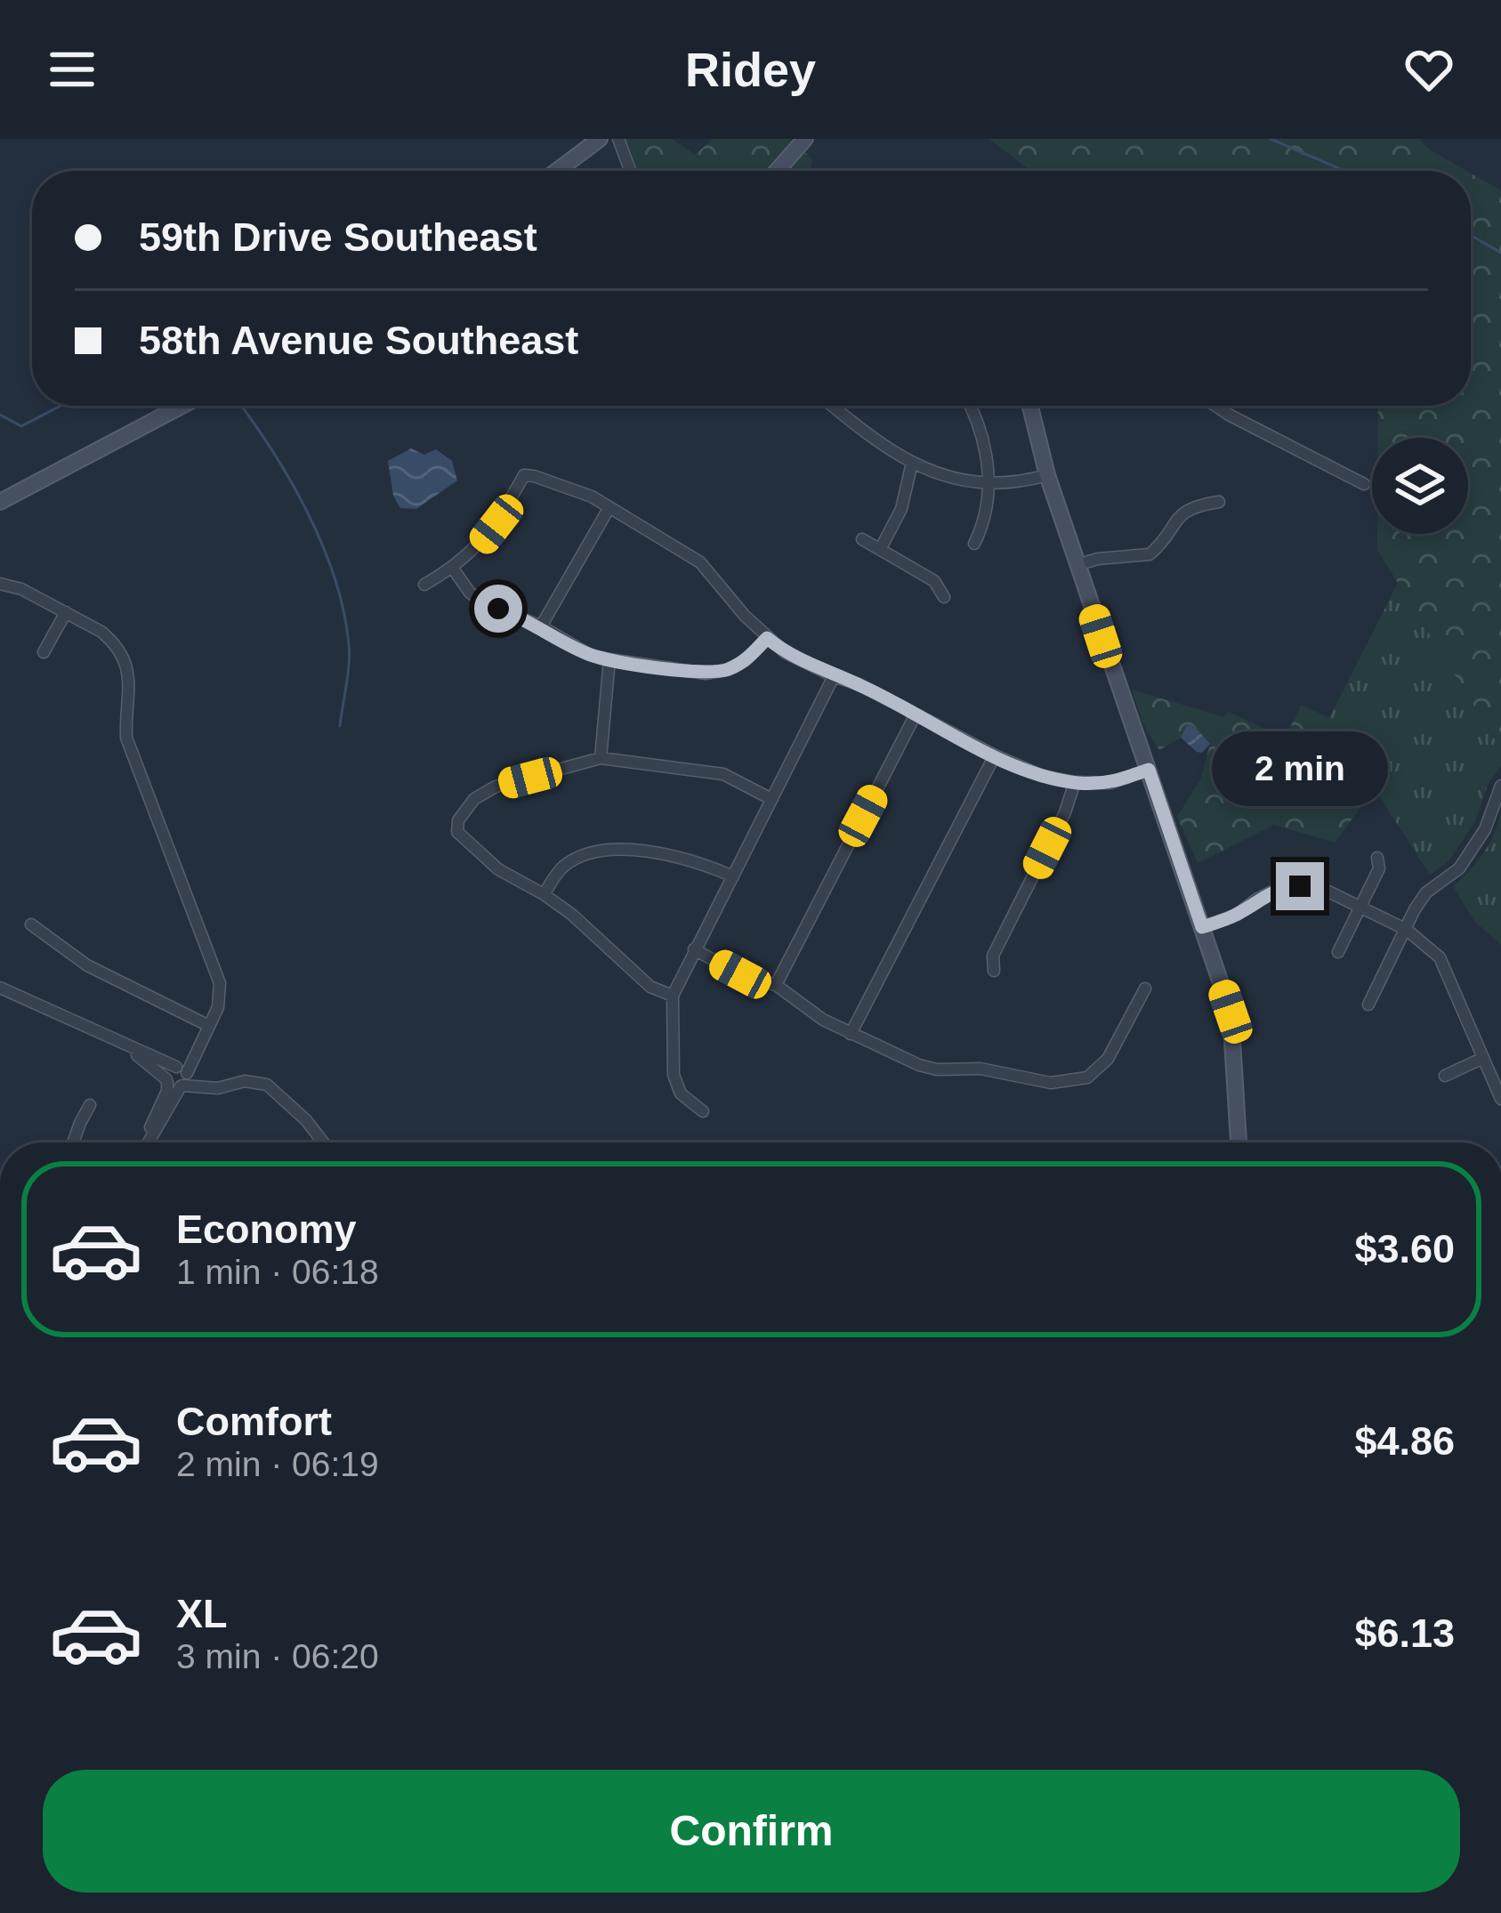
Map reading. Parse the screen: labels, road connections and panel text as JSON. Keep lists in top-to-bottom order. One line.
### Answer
{"page":{"header":"Ridey","banner":["59th Drive Southeast","58th Avenue Southeast"],"bubble":"2 min","list":[{"name":"Economy","note":"1 min · 06:18","value":"$3.60"},{"name":"Comfort","note":"2 min · 06:19","value":"$4.86"},{"name":"XL","note":"3 min · 06:20","value":"$6.13"}],"buttons":"Confirm"}}
